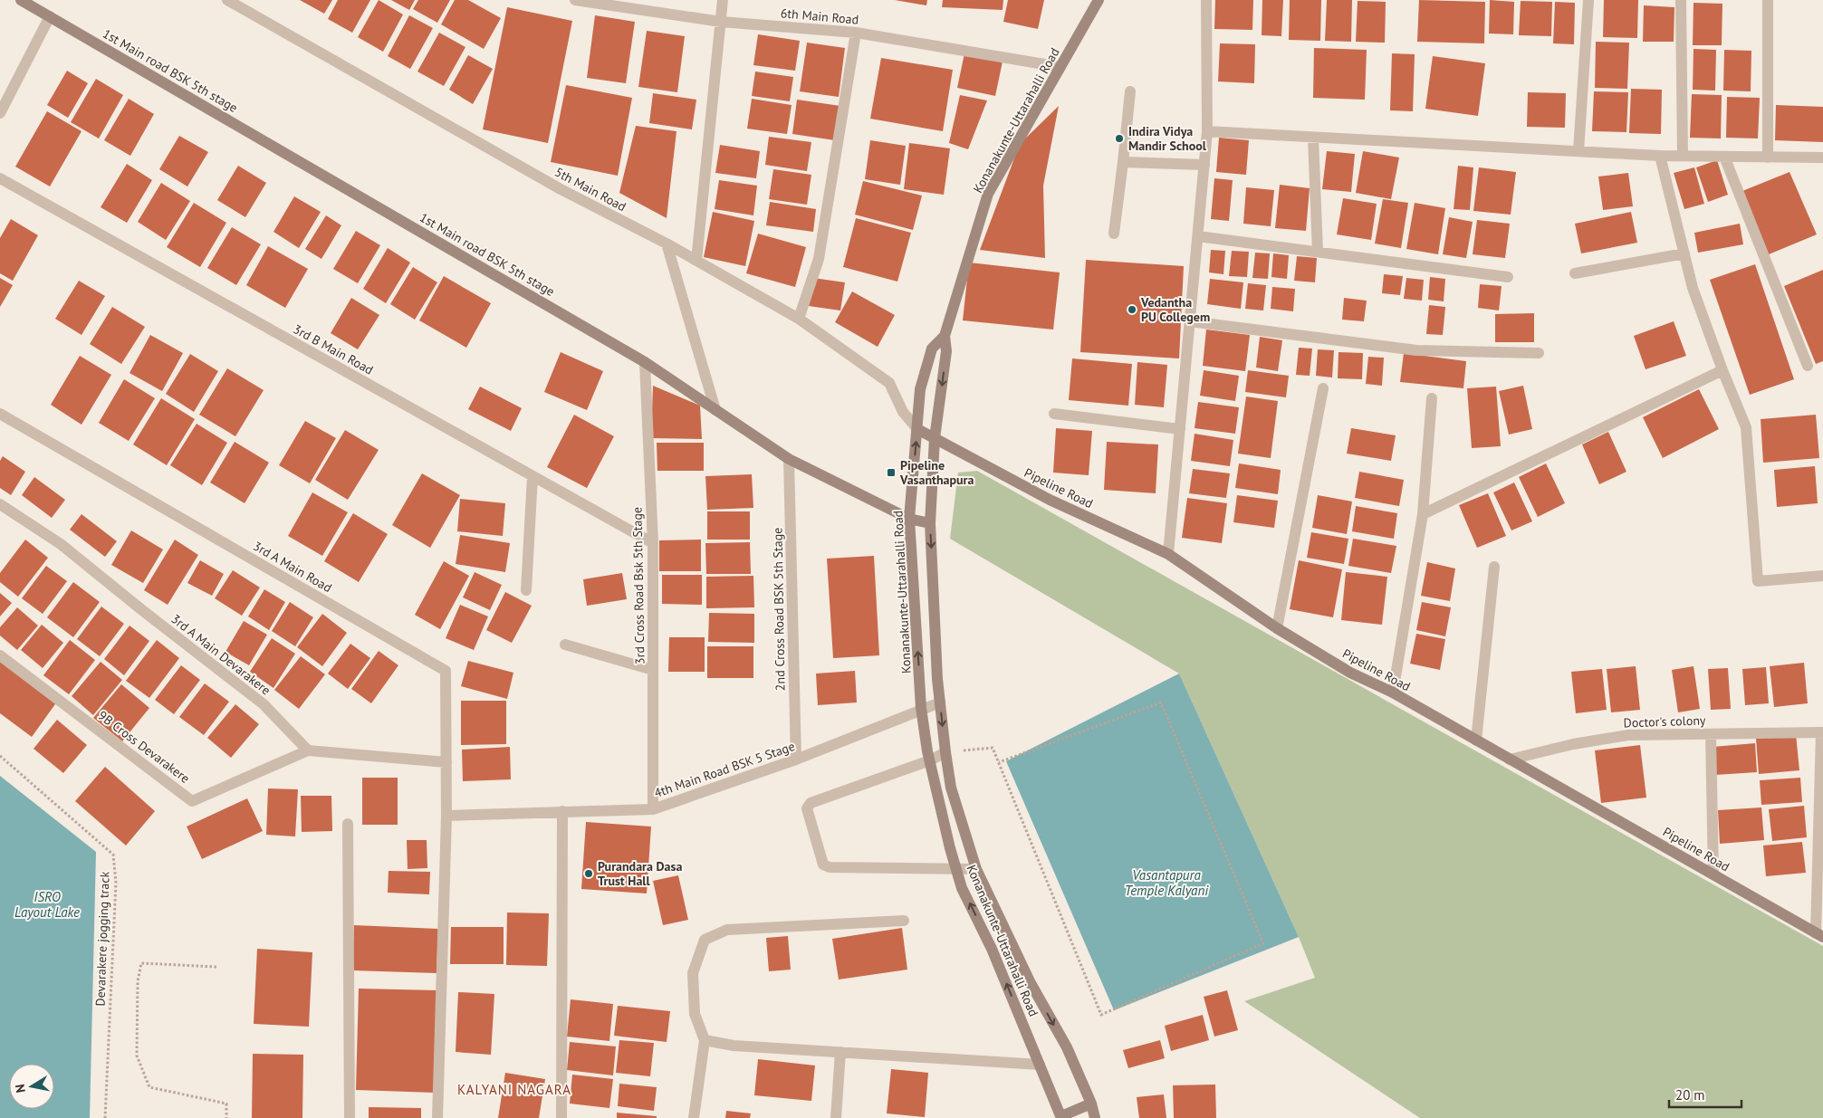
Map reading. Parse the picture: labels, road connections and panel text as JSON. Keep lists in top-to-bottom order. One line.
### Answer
{"streets":{"street":["6th Main Road","1st Main road BSK 5th stage","Konanakunte-Uttarahalli Road","5th Main Road","3rd B Main Road","Pipeline Road","3rd A Main Road","3rd Cross Road Bsk 5th Stage","2nd Cross Road BSK 5th Stage","3rd A Main Devarakere","Doctor's colony","9B Cross Devarakere","4th Main Road BSK 5 Stage"],"path":["Devarakere jogging track"]},"crossings":[["6th Main Road","Konanakunte-Uttarahalli Road"],["1st Main road BSK 5th stage","Konanakunte-Uttarahalli Road"],["1st Main road BSK 5th stage","3rd Cross Road Bsk 5th Stage"],["1st Main road BSK 5th stage","2nd Cross Road BSK 5th Stage"],["Konanakunte-Uttarahalli Road","5th Main Road"],["Konanakunte-Uttarahalli Road","Pipeline Road"],["Konanakunte-Uttarahalli Road","4th Main Road BSK 5 Stage"],["5th Main Road","Pipeline Road"],["3rd B Main Road","3rd Cross Road Bsk 5th Stage"],["Pipeline Road","Doctor's colony"],["3rd A Main Road","4th Main Road BSK 5 Stage"],["3rd Cross Road Bsk 5th Stage","4th Main Road BSK 5 Stage"],["2nd Cross Road BSK 5th Stage","4th Main Road BSK 5 Stage"],["3rd A Main Devarakere","9B Cross Devarakere"]],"districts":["KALYANI NAGARA"],"water":["Vasantapura Temple Kalyani","ISRO Layout Lake"],"places":{"other":["Indira Vidya Mandir School","Vedantha PU Collegem","Purandara Dasa Trust Hall"],"transit":["Pipeline Vasanthapura"]},"scale_bar":"20 m","north":"left"}
